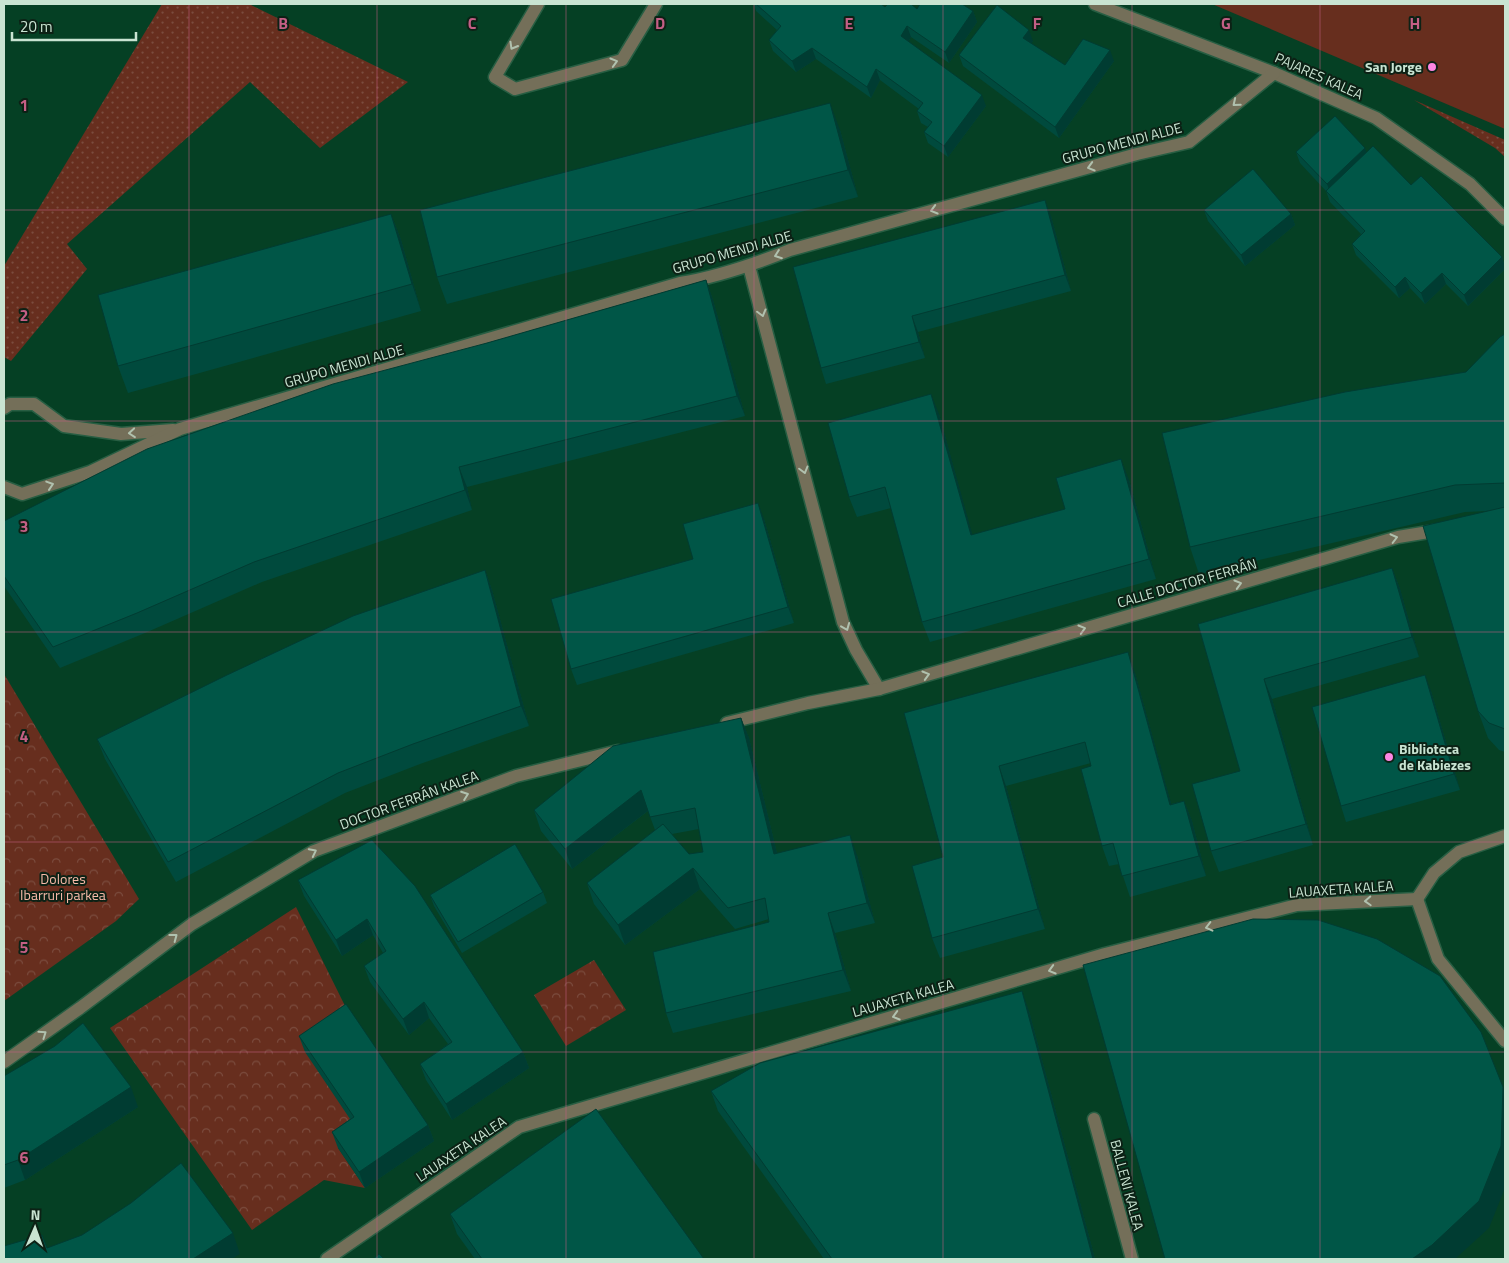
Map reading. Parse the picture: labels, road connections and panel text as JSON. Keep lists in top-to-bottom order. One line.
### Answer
{"streets":{"street":["PAJARES KALEA","GRUPO MENDI ALDE","CALLE DOCTOR FERRÁN","DOCTOR FERRÁN KALEA","LAUAXETA KALEA","BALLENI KALEA"]},"crossings":[["PAJARES KALEA","GRUPO MENDI ALDE"]],"one_way":["CALLE DOCTOR FERRÁN","DOCTOR FERRÁN KALEA","LAUAXETA KALEA"],"parks":["Dolores Ibarruri parkea"],"places":["San Jorge","Biblioteca de Kabiezes"],"scale_bar":"20 m","north":"top","grid":{"columns":["B","C","D","E","F","G","H"],"rows":["1","2","3","4","5","6"]}}
